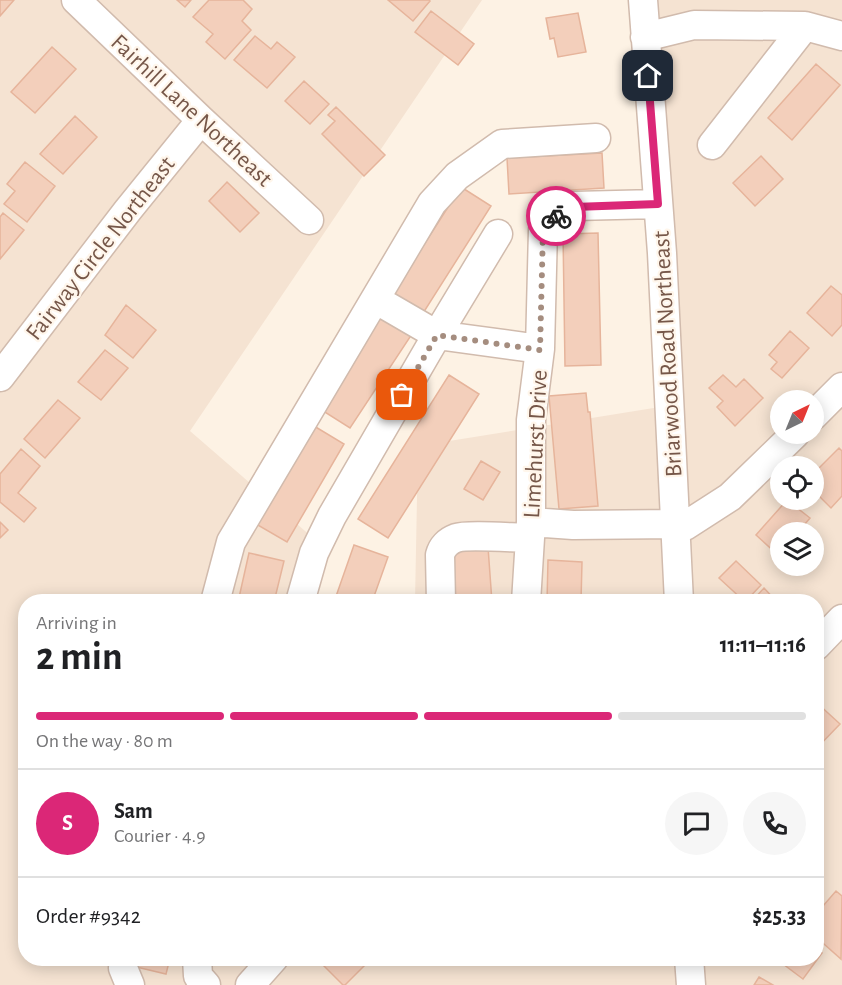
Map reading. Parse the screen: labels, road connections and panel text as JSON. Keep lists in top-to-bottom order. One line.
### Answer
{"streets":{"street":["Fairhill Lane Northeast","Fairway Circle Northeast","Briarwood Road Northeast","Limehurst Drive"]},"crossings":[["Fairhill Lane Northeast","Fairway Circle Northeast"],["Briarwood Road Northeast","Limehurst Drive"]],"north":"top right","page":{"heading":["2 min","Arriving in","11:11–11:16"],"panel":["Sam","Courier · 4.9","Order #9342","$25.33"],"bar":"On the way · 80 m","round":"S"}}
